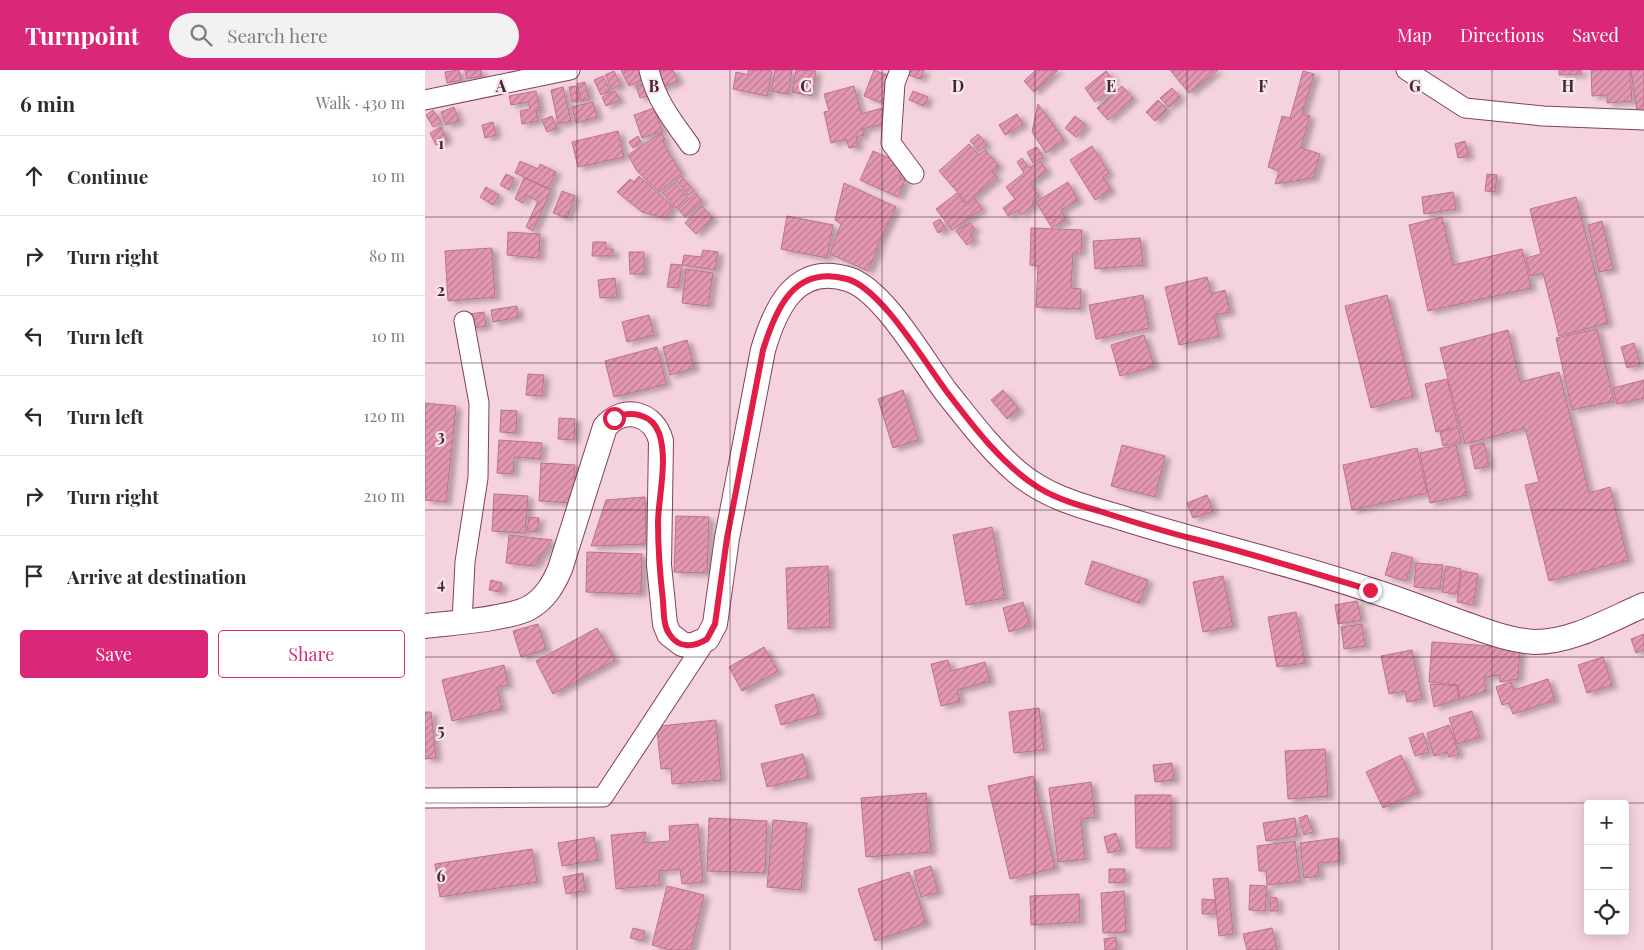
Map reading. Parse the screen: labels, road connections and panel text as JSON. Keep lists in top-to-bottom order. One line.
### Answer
{"page":{"header":"Turnpoint","search":"Search here","nav":["Map","Directions","Saved"],"heading":["6 min","Walk · 430 m"],"list":[["Continue","10 m"],["Turn right","80 m"],["Turn left","10 m"],["Turn left","120 m"],["Turn right","210 m"],"Arrive at destination"],"buttons":["Save","Share"],"map_buttons":["+","−"]},"grid":{"columns":["A","B","C","D","E","F","G","H"],"rows":["1","2","3","4","5","6"]}}
